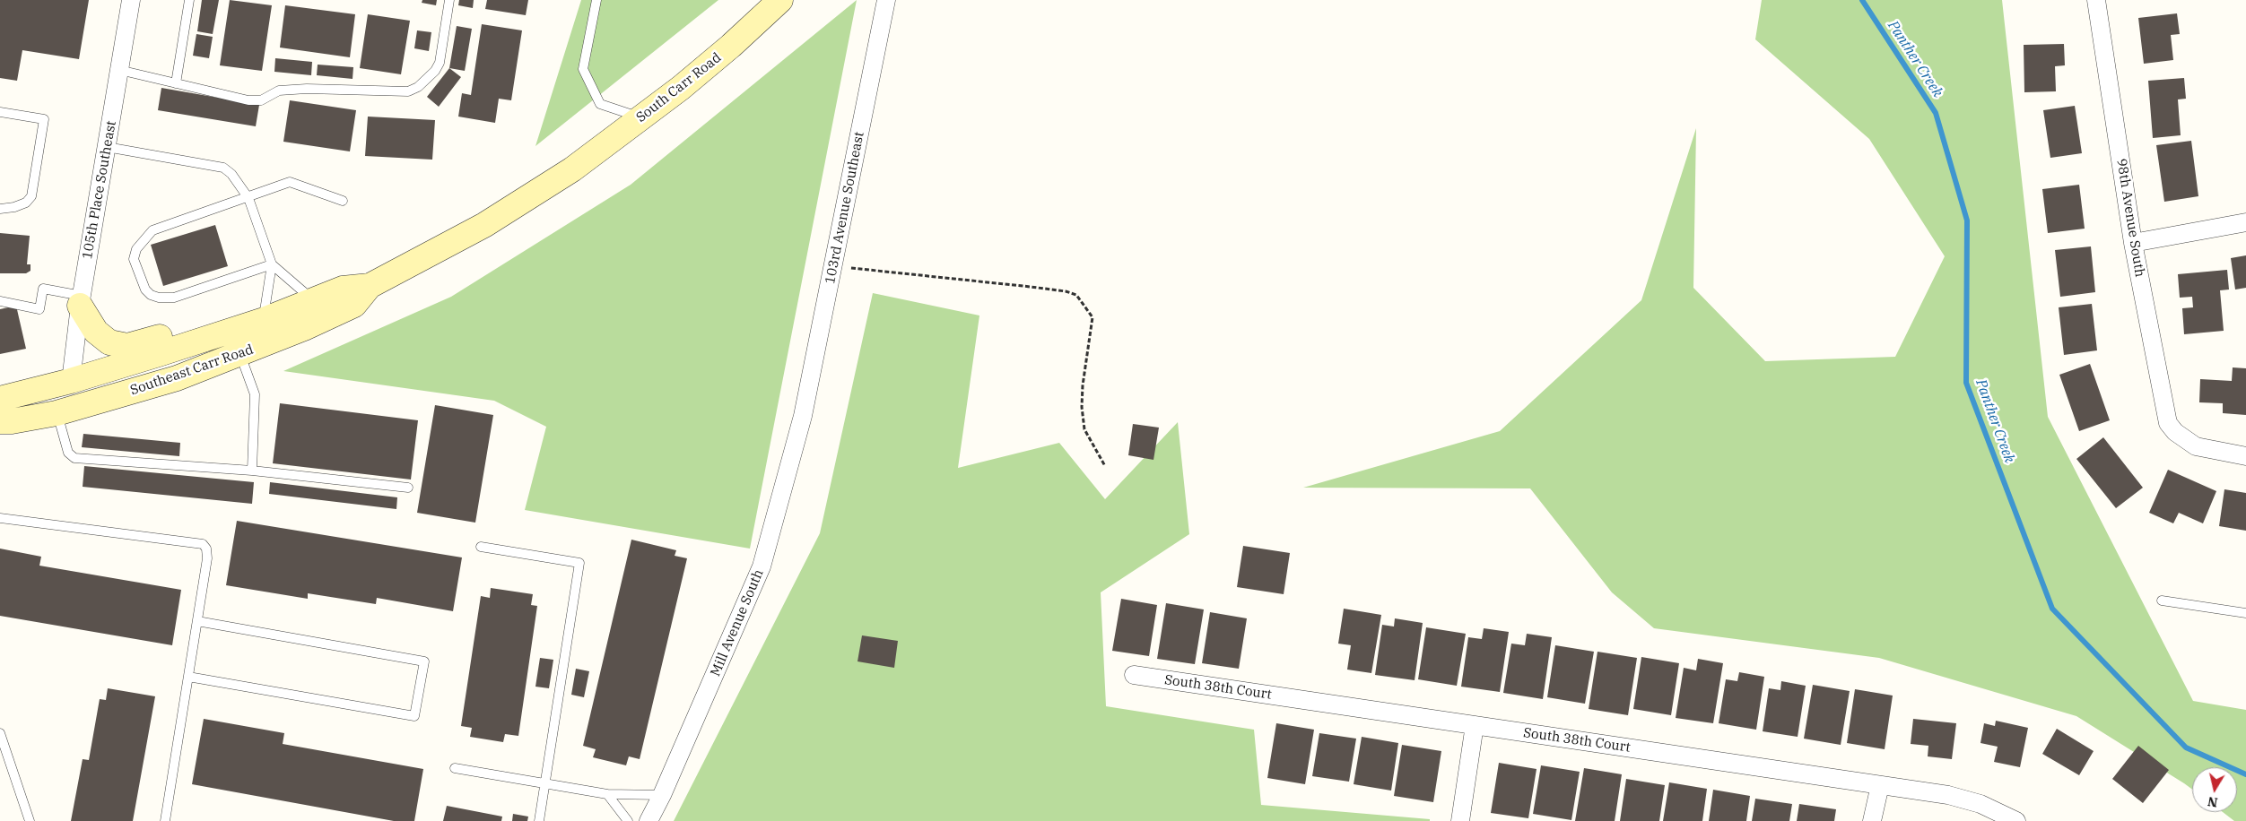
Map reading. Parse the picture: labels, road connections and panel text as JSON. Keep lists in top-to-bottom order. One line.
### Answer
{"streets":{"main road":["South Carr Road","Southeast Carr Road"],"street":["105th Place Southeast","103rd Avenue Southeast","98th Avenue South","Mill Avenue South","South 38th Court"]},"crossings":[["South Carr Road","Southeast Carr Road"],["105th Place Southeast","Southeast Carr Road"],["103rd Avenue Southeast","Mill Avenue South"]],"water":["Panther Creek"],"north":"bottom"}
